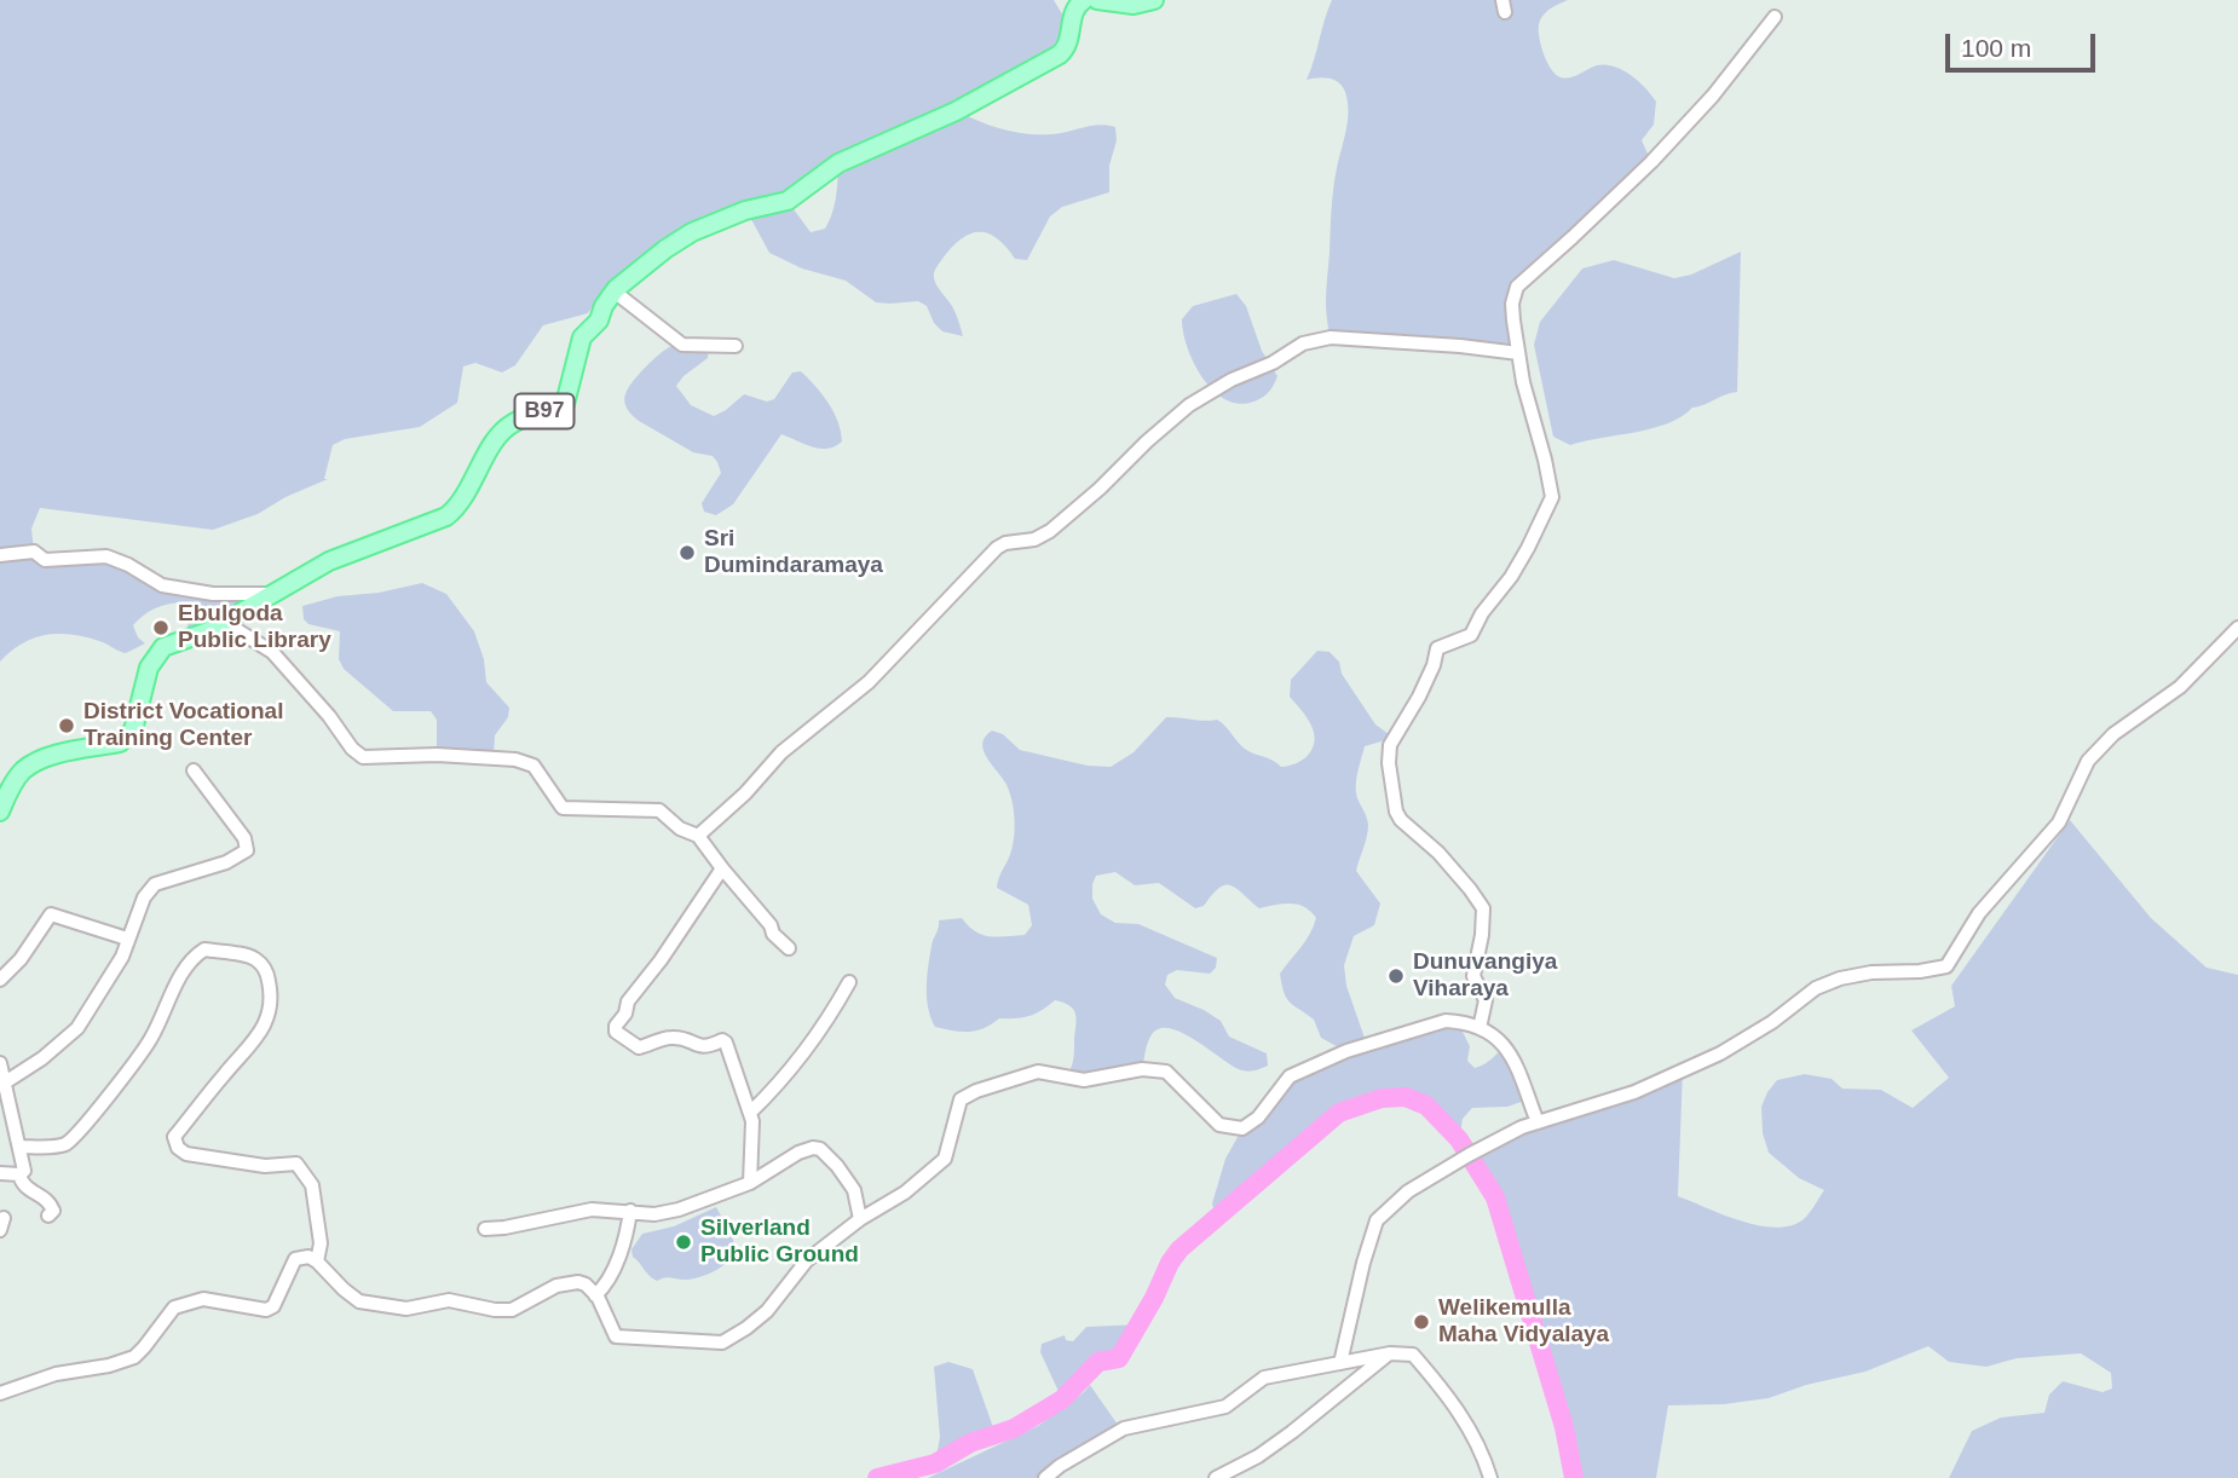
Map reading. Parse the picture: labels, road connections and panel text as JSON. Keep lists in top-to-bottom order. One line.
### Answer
{"streets":{"main road":["B97"]},"places":["Sri Dumindaramaya","Ebulgoda Public Library","District Vocational Training Center","Dunuvangiya Viharaya","Silverland Public Ground","Welikemulla Maha Vidyalaya"],"scale_bar":"100 m"}
